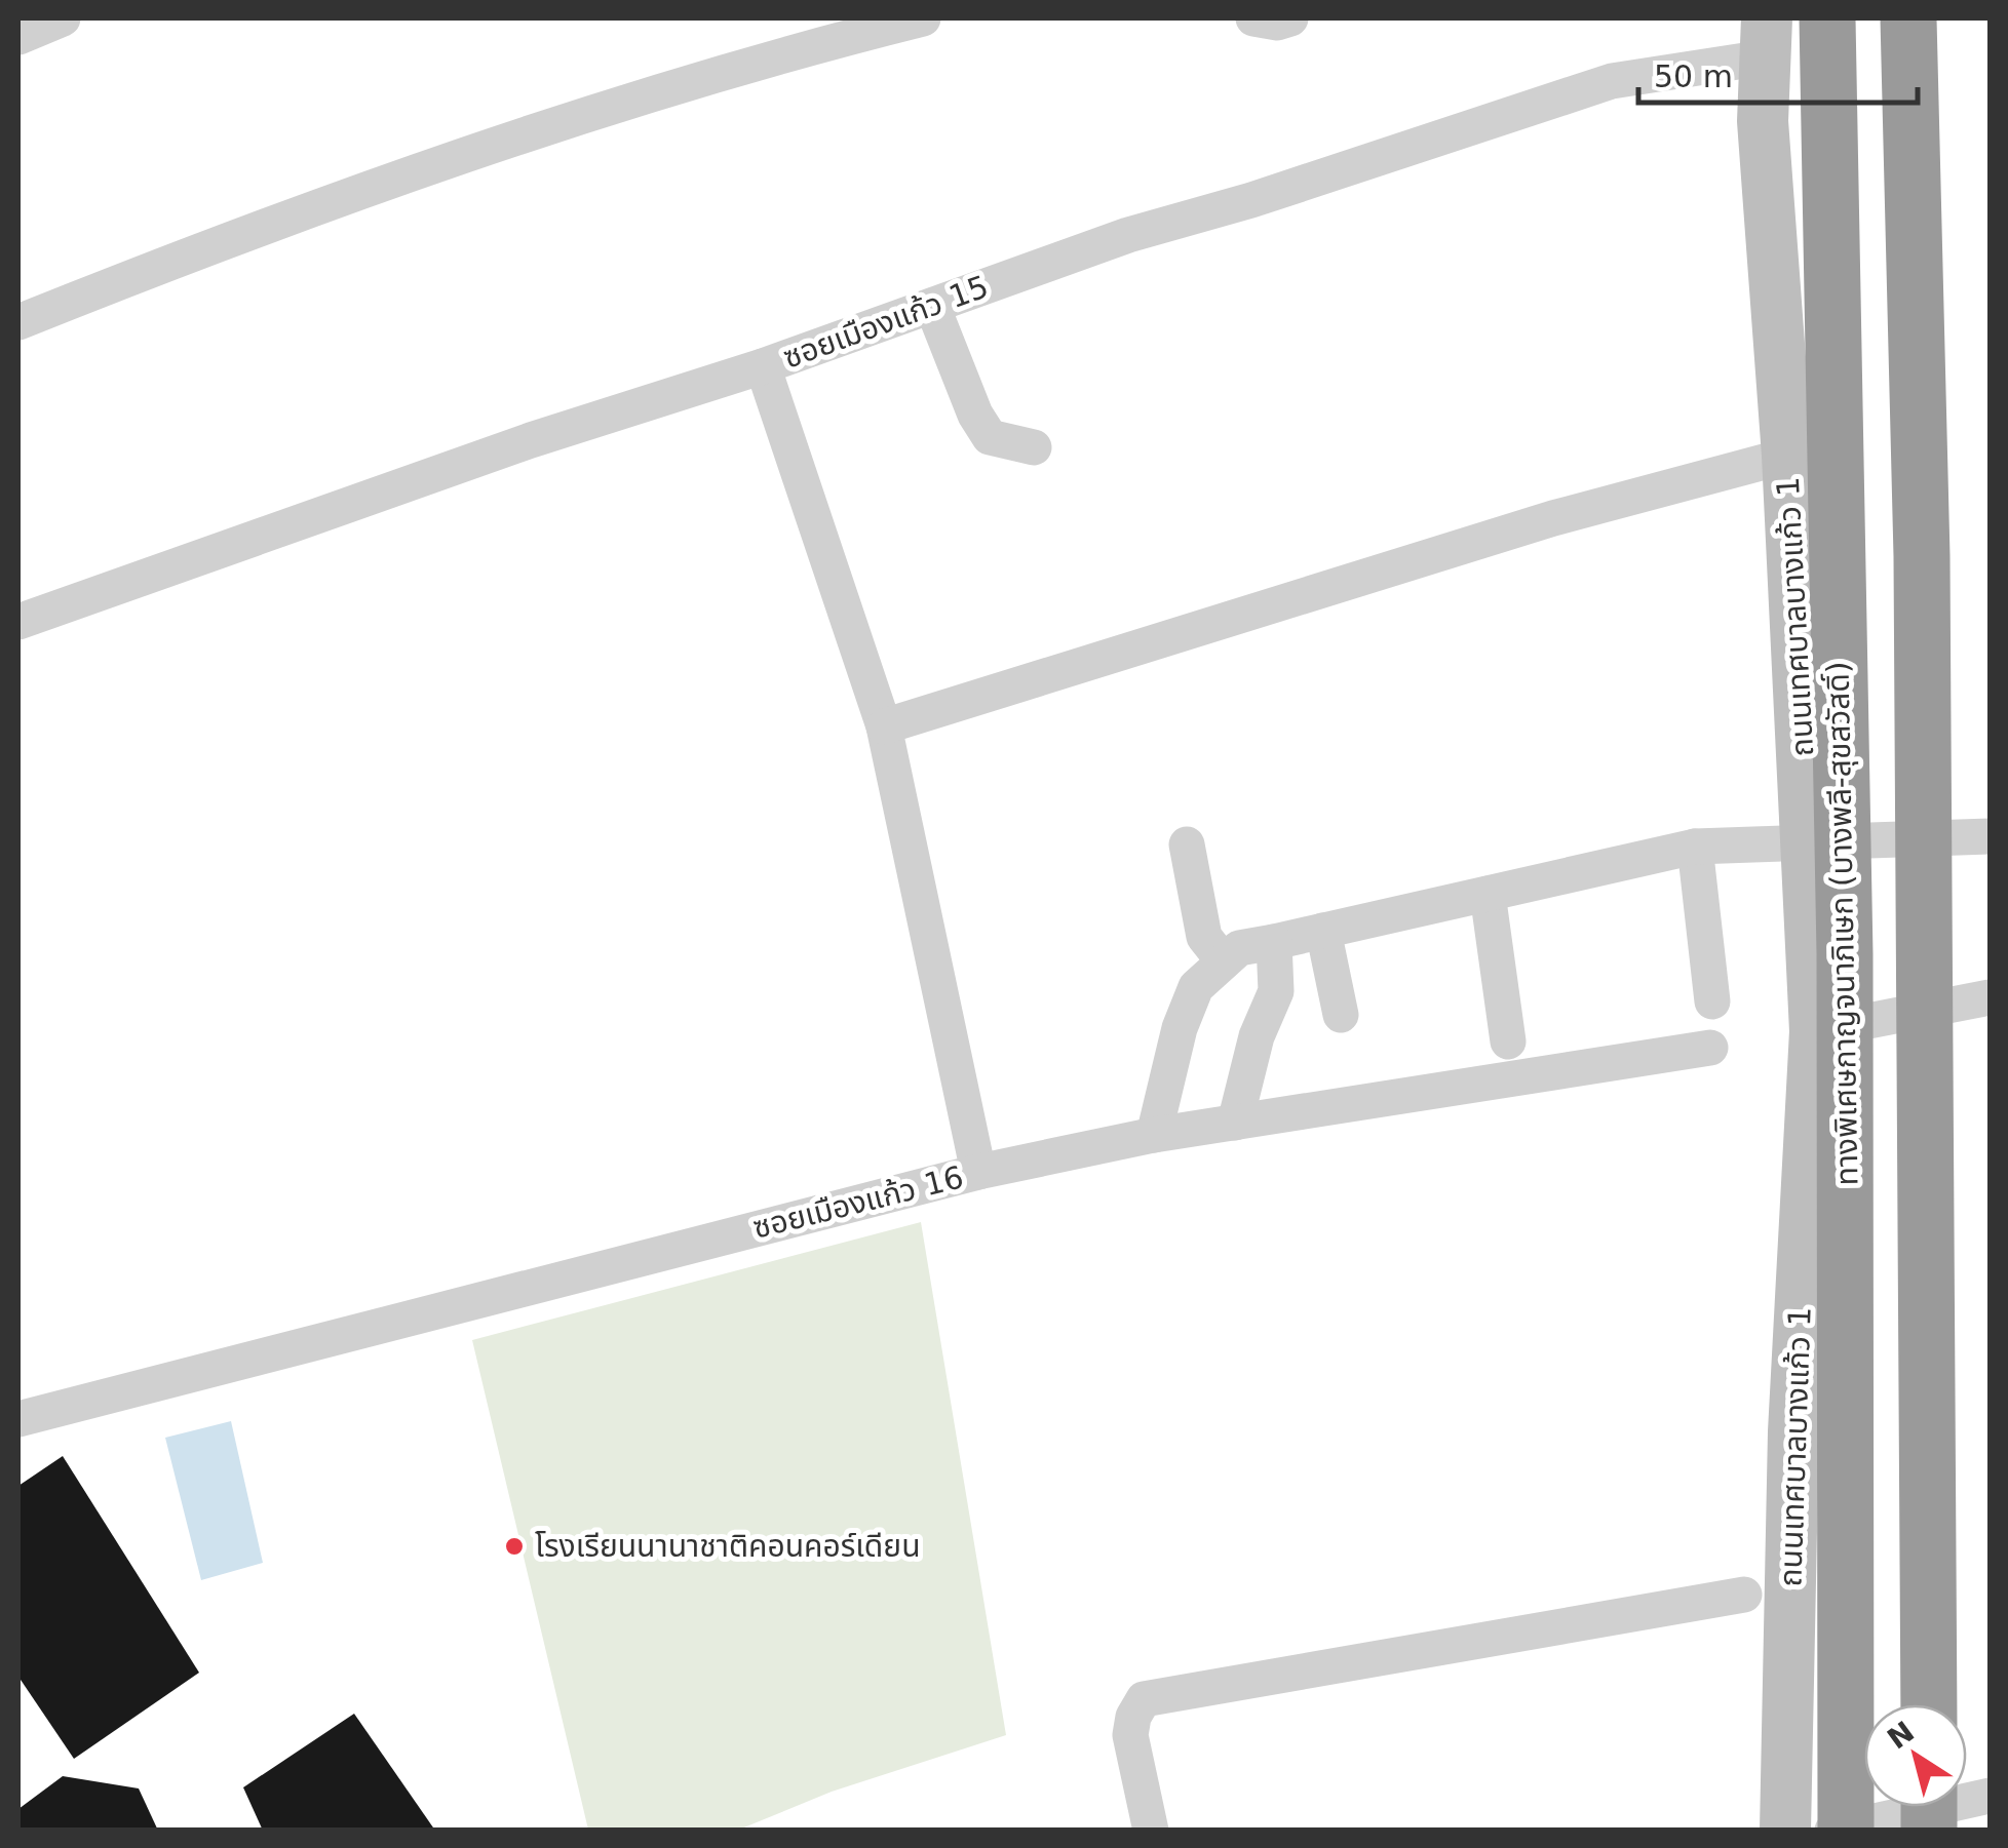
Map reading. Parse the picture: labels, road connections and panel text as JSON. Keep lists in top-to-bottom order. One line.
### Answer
{"streets":{"highway":["ทางพิเศษกาญจนาภิเษก (บางพลี-สุขสวัสดิ์)"],"main road":["ถนนเทศบาลบางแก้ว 1"],"street":["ซอยเมืองแก้ว 15","ซอยเมืองแก้ว 16"]},"crossings":[["ซอยเมืองแก้ว 15","ถนนเทศบาลบางแก้ว 1"]],"places":["โรงเรียนนานาชาติคอนคอร์เดียน"],"scale_bar":"50 m","north":"top left"}
